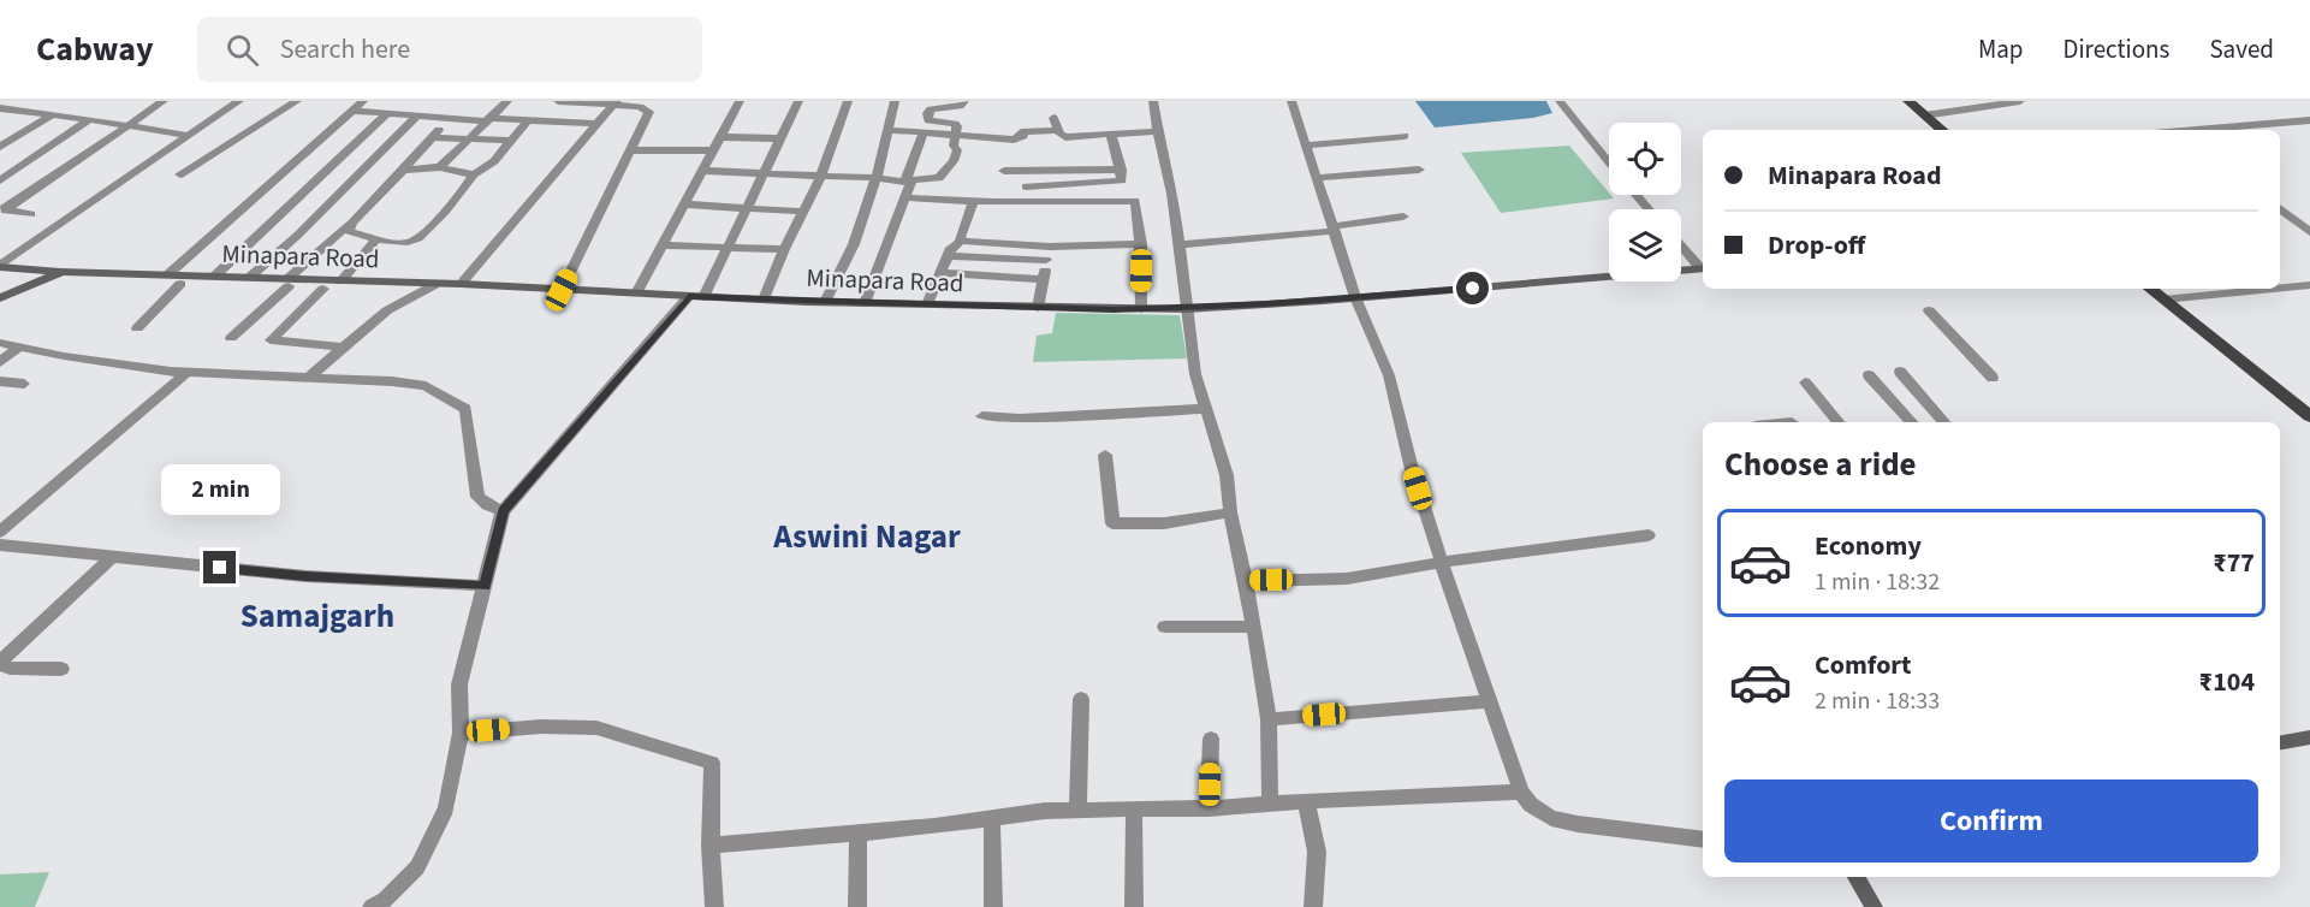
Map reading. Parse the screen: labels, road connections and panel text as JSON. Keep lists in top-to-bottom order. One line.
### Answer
{"streets":{"street":["Minapara Road"]},"districts":["Aswini Nagar","Samajgarh"],"page":{"header":"Cabway","search":"Search here","nav":["Map","Directions","Saved"],"banner":["Minapara Road","Drop-off"],"heading":"Choose a ride","bubble":"2 min","list":[{"name":"Economy","note":"1 min · 18:32","value":"₹77"},{"name":"Comfort","note":"2 min · 18:33","value":"₹104"}],"buttons":"Confirm"}}
